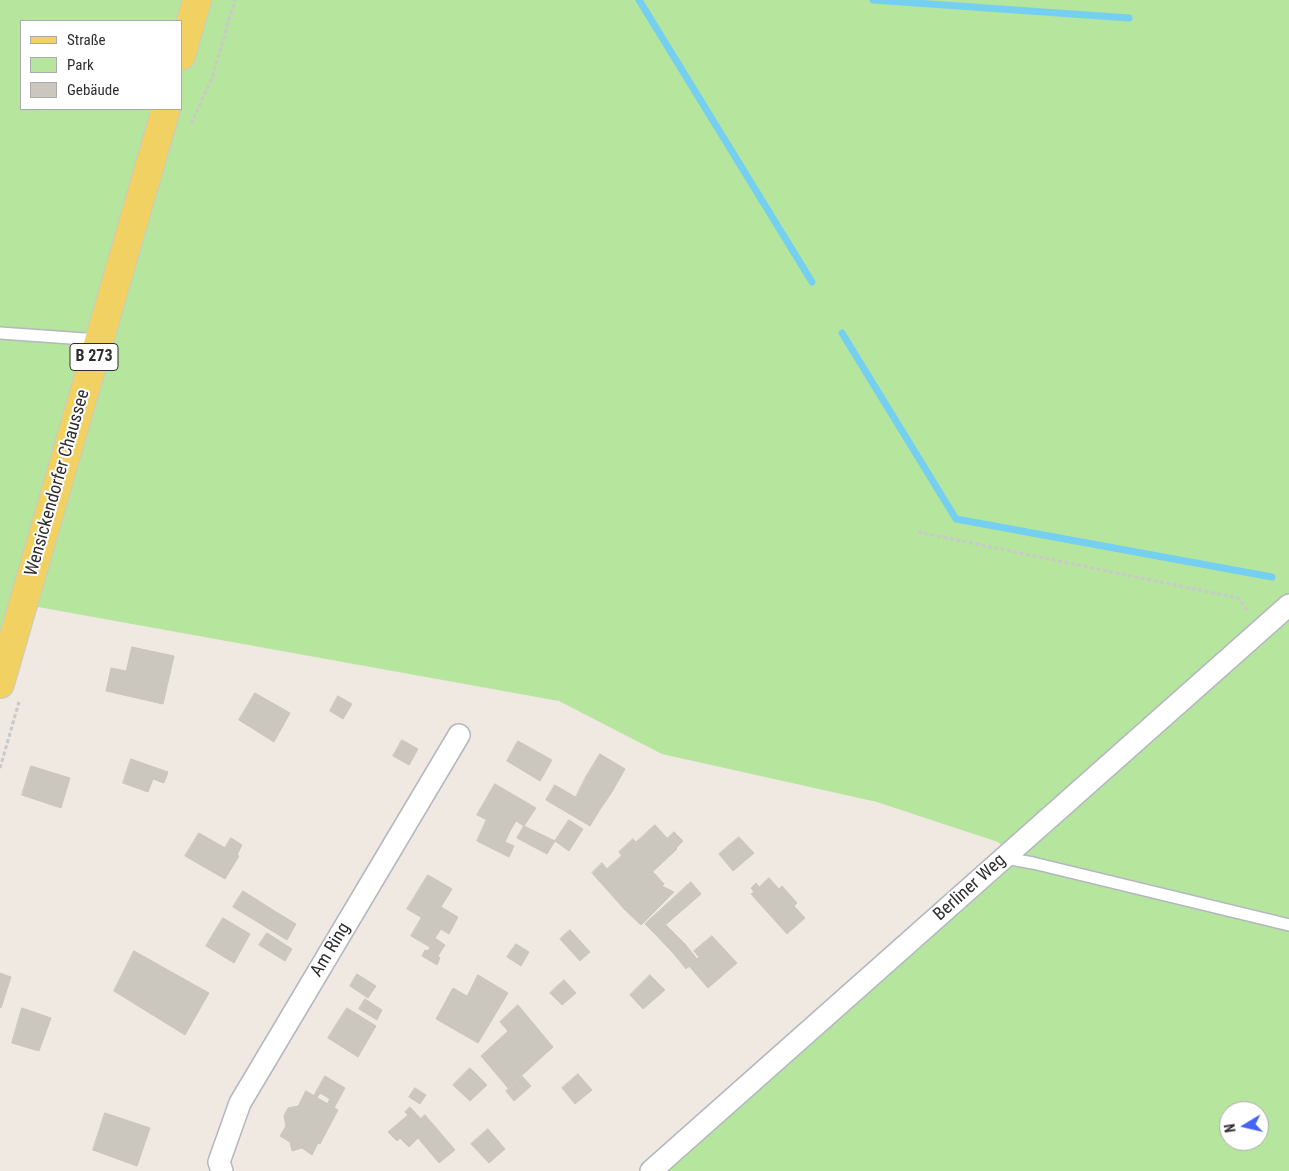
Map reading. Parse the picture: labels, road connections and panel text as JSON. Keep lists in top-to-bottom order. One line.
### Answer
{"streets":{"main road":["B 273","Wensickendorfer Chaussee"],"street":["Berliner Weg","Am Ring"]},"legend":["Straße","Park","Gebäude"],"north":"left"}
